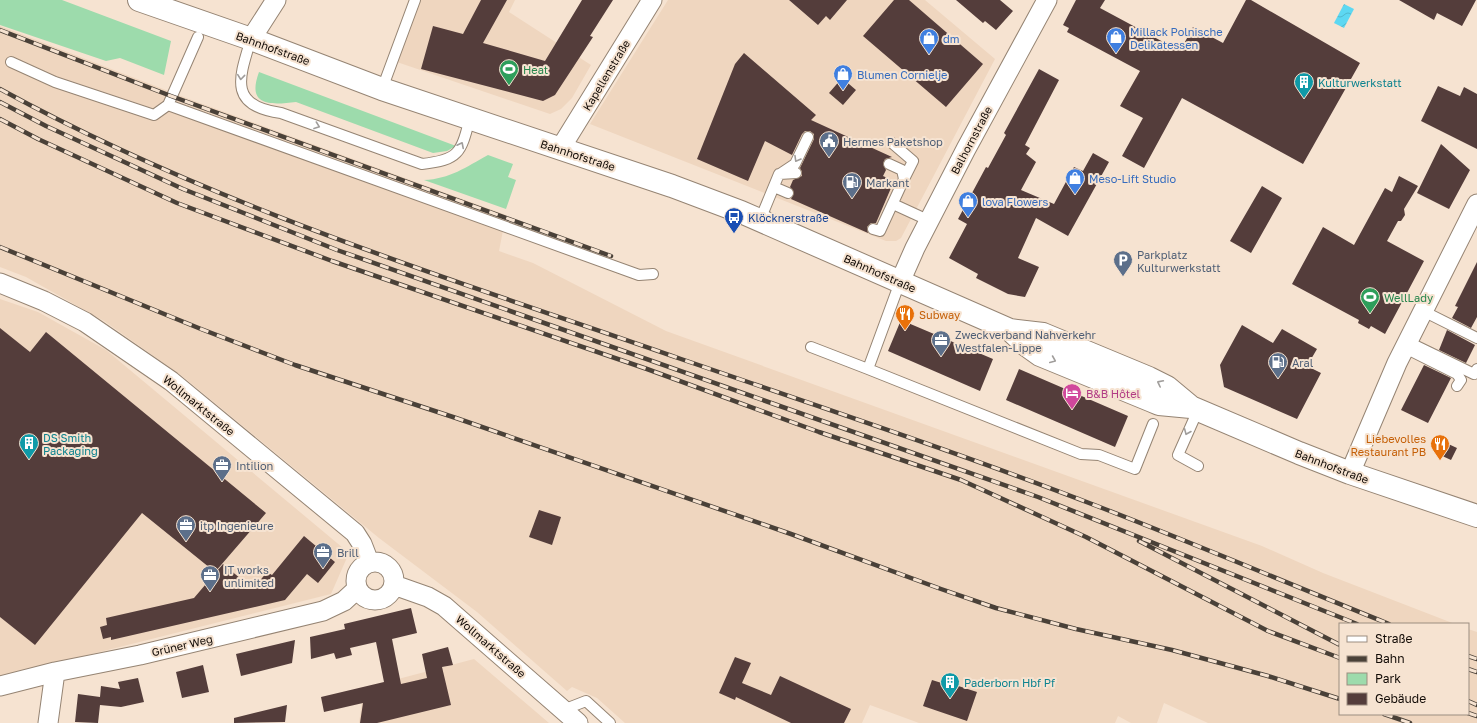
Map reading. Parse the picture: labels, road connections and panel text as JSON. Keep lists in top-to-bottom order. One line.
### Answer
{"streets":{"main road":["Bahnhofstraße"],"street":["Kapellenstraße","Balhornstraße","Wollmarktstraße","Grüner Weg"]},"crossings":[["Bahnhofstraße","Kapellenstraße"],["Bahnhofstraße","Balhornstraße"],["Wollmarktstraße","Grüner Weg"]],"places":{"shop":["Millack Polnische Delikatessen","dm","Blumen Cornielje","Meso-Lift Studio","lova Flowers"],"sports":["Heat","WellLady"],"building":["Kulturwerkstatt","DS Smith Packaging","Paderborn Hbf Pf"],"public building":["Hermes Paketshop"],"fuel station":["Markant","Aral"],"bus stop":["Klöcknerstraße"],"parking":["Parkplatz Kulturwerkstatt"],"restaurant":["Subway","Liebevolles Restaurant PB"],"office":["Zweckverband Nahverkehr Westfalen-Lippe","Intilion","itp Ingenieure","Brill","IT works unlimited"],"hotel":["B&B Hôtel"]},"legend":["Straße","Bahn","Park","Gebäude"]}
